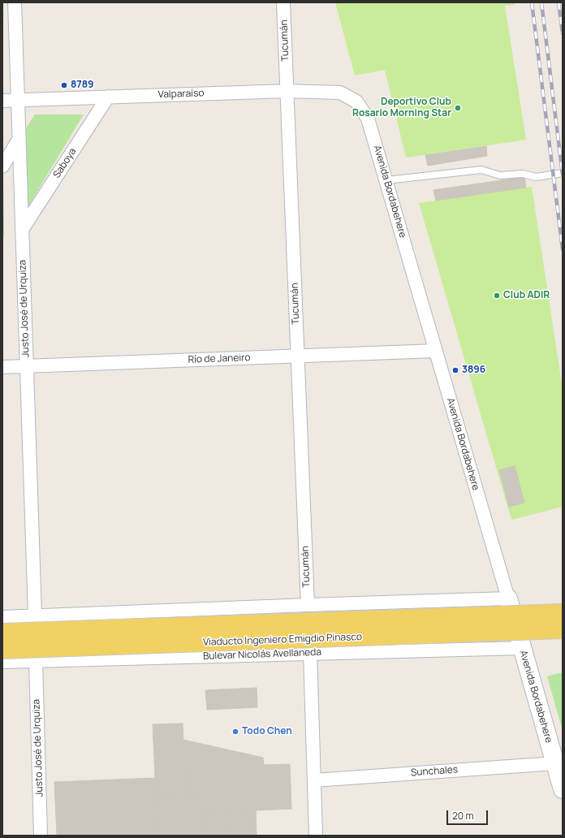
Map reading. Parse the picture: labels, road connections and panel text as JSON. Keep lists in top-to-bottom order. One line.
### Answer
{"streets":{"main road":["Viaducto Ingeniero Emigdio Pinasco"],"street":["Tucumán","Valparaíso","Saboya","Avenida Bordabehere","Justo José de Urquiza","Río de Janeiro","Bulevar Nicolás Avellaneda","Sunchales"]},"crossings":[["Tucumán","Valparaíso"],["Tucumán","Río de Janeiro"],["Valparaíso","Saboya"],["Valparaíso","Avenida Bordabehere"],["Valparaíso","Justo José de Urquiza"],["Saboya","Justo José de Urquiza"],["Avenida Bordabehere","Río de Janeiro"],["Avenida Bordabehere","Bulevar Nicolás Avellaneda"],["Avenida Bordabehere","Sunchales"],["Justo José de Urquiza","Río de Janeiro"],["Justo José de Urquiza","Bulevar Nicolás Avellaneda"]],"places":["8789","Deportivo Club Rosario Morning Star","Club ADIR","3896","Todo Chen"],"scale_bar":"20 m"}
